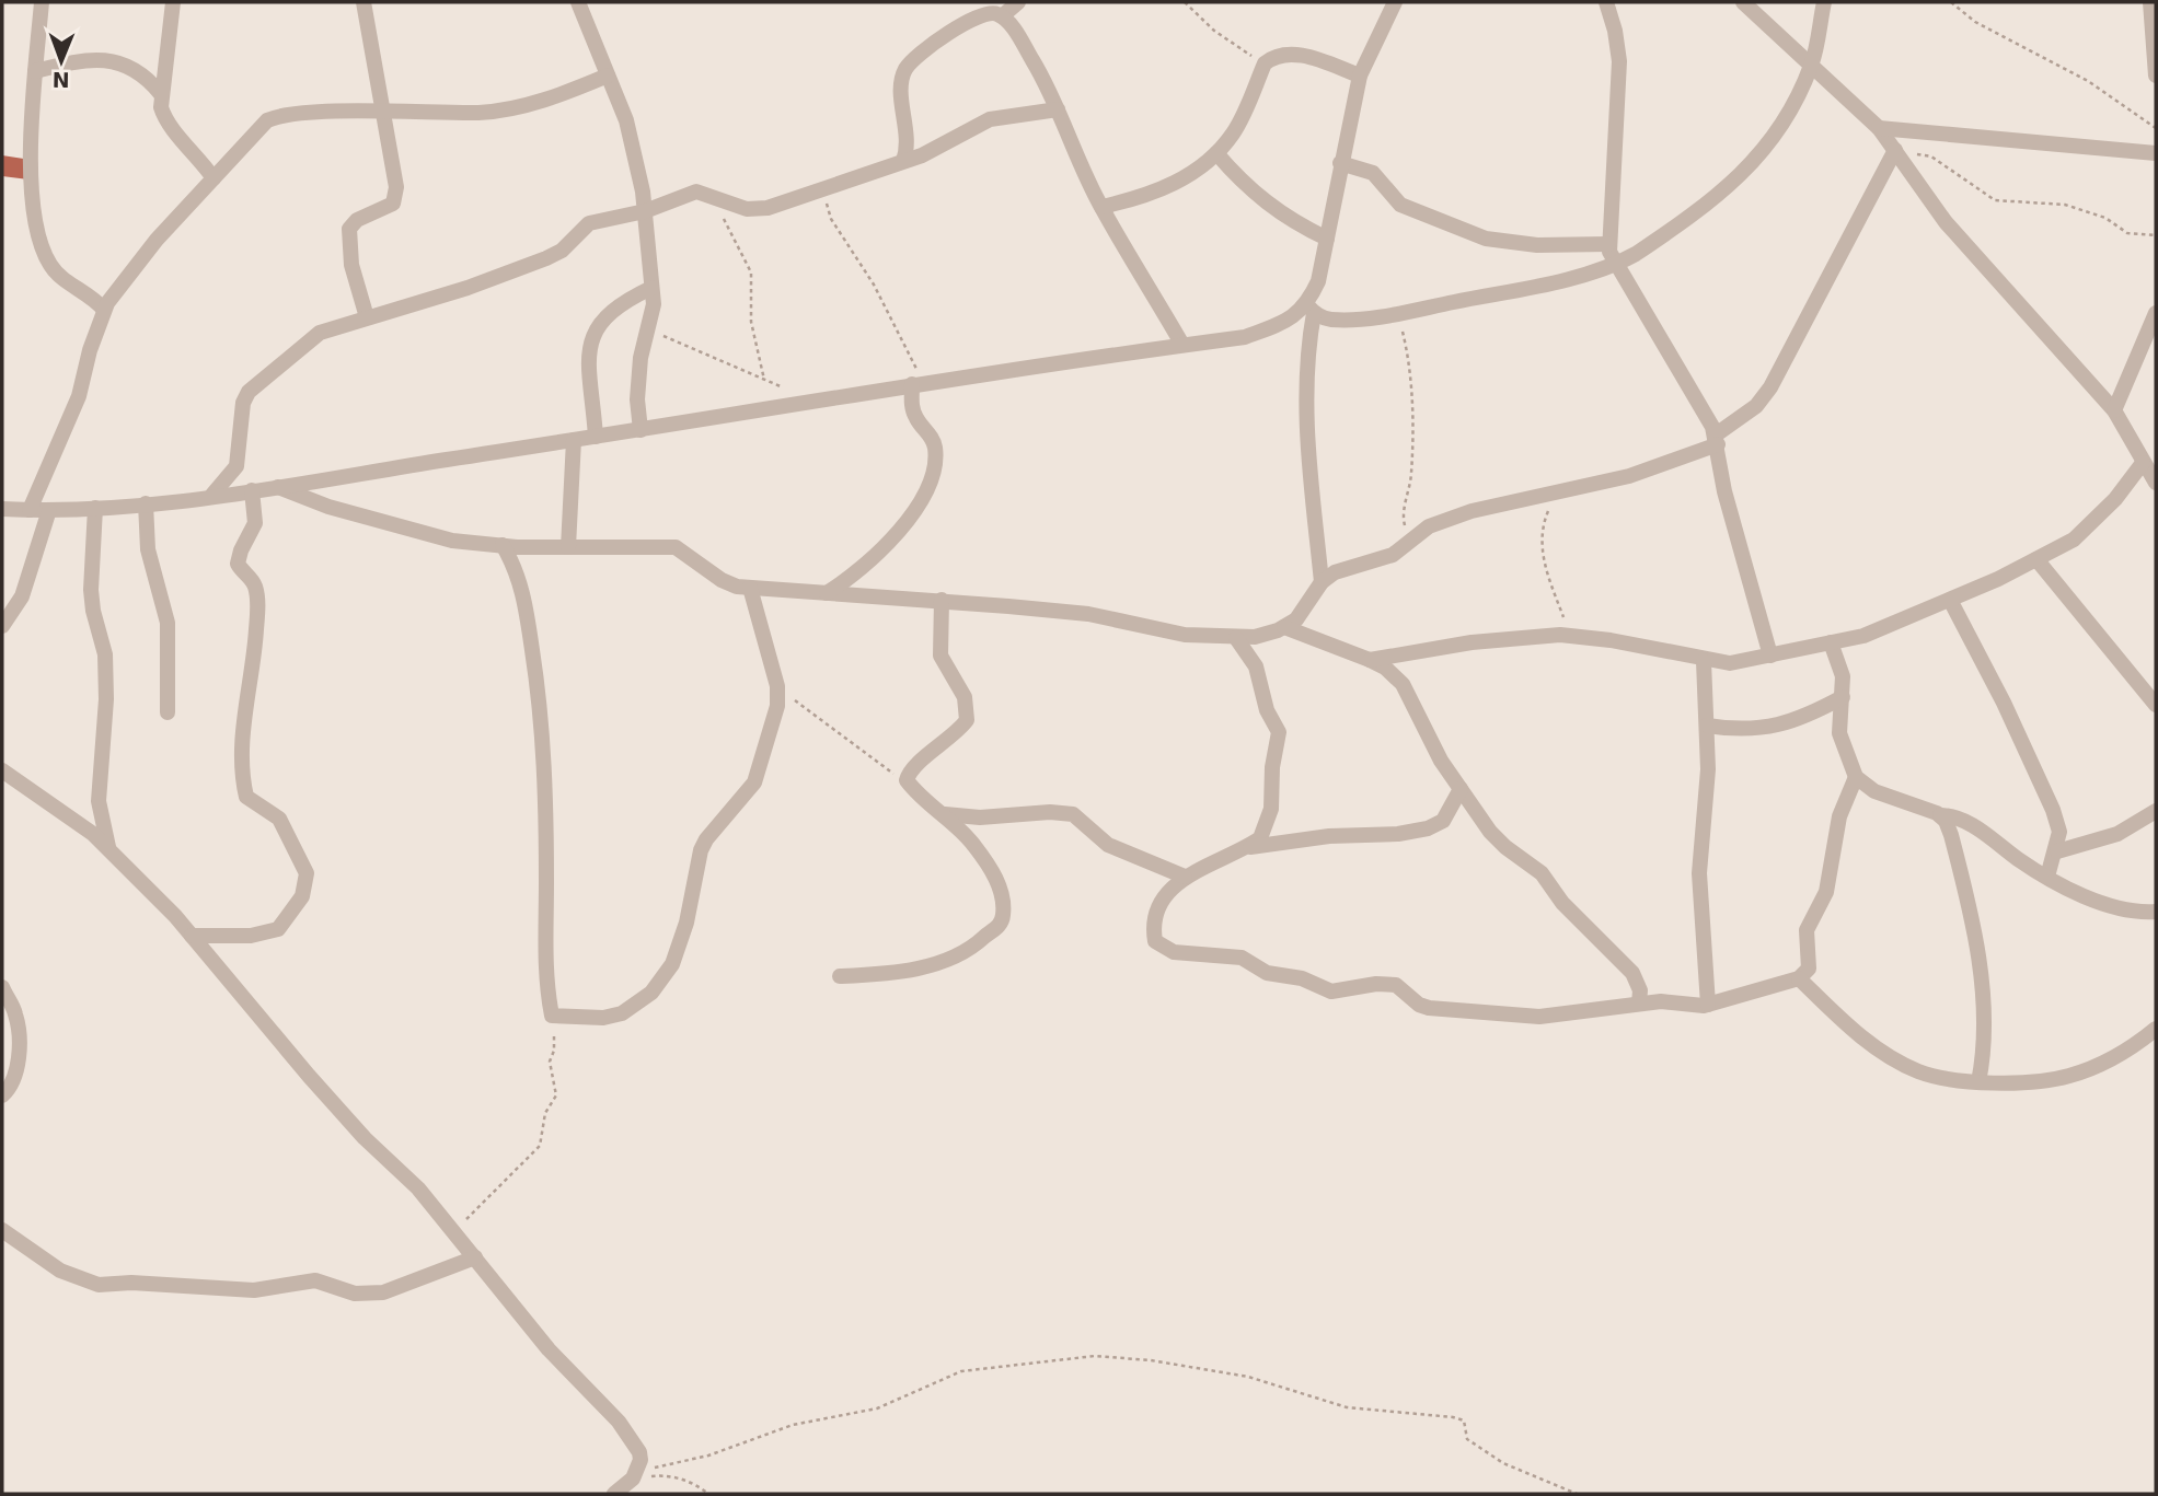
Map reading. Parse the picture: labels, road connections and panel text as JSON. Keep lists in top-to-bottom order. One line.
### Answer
{"north":"bottom"}
